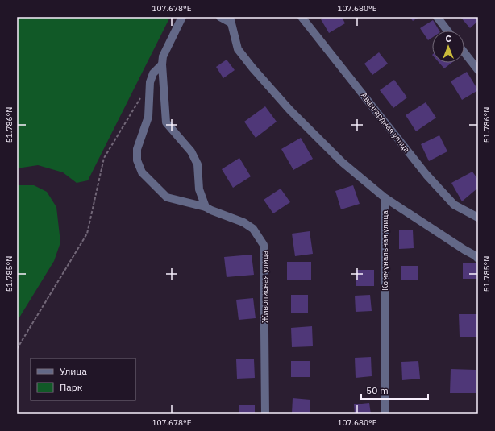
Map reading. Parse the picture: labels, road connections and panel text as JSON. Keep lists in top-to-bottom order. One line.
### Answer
{"streets":{"street":["Авангардная улица","Коммунальная улица","Живописная улица"]},"legend":["Улица","Парк"],"scale_bar":"50 m","north":"top","coordinates":["107.678°E","107.680°E","51.786°N","51.785°N"]}
